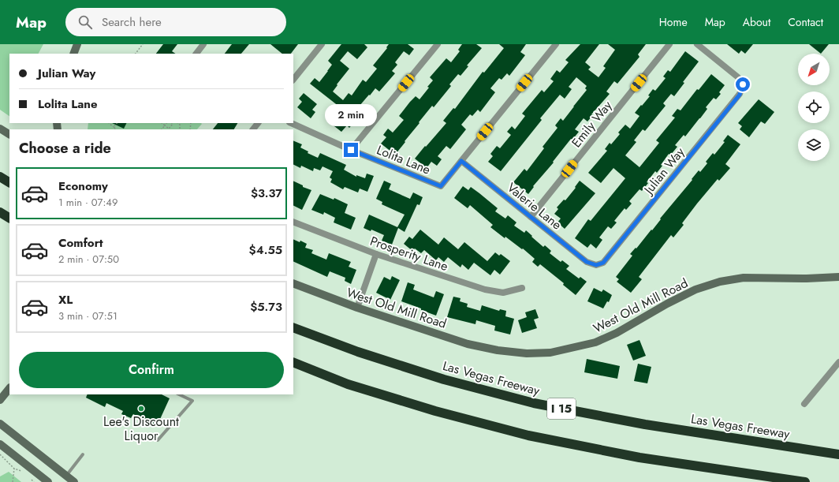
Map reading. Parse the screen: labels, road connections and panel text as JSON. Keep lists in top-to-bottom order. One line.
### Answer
{"streets":{"highway":["Las Vegas Freeway","I 15"],"street":["Emily Way","Lolita Lane","Julian Way","Valerie Lane","Prosperity Lane","West Old Mill Road"]},"crossings":[["Emily Way","Valerie Lane"],["Lolita Lane","Valerie Lane"],["Julian Way","Valerie Lane"]],"places":["Lee's Discount Liquor"],"north":"bottom left","page":{"header":"Map","search":"Search here","nav":["Home","Map","About","Contact"],"banner":["Julian Way","Lolita Lane"],"bubble":"2 min","heading":"Choose a ride","list":[{"name":"Economy","note":"1 min · 07:49","value":"$3.37"},{"name":"Comfort","note":"2 min · 07:50","value":"$4.55"},{"name":"XL","note":"3 min · 07:51","value":"$5.73"}],"buttons":"Confirm"}}
